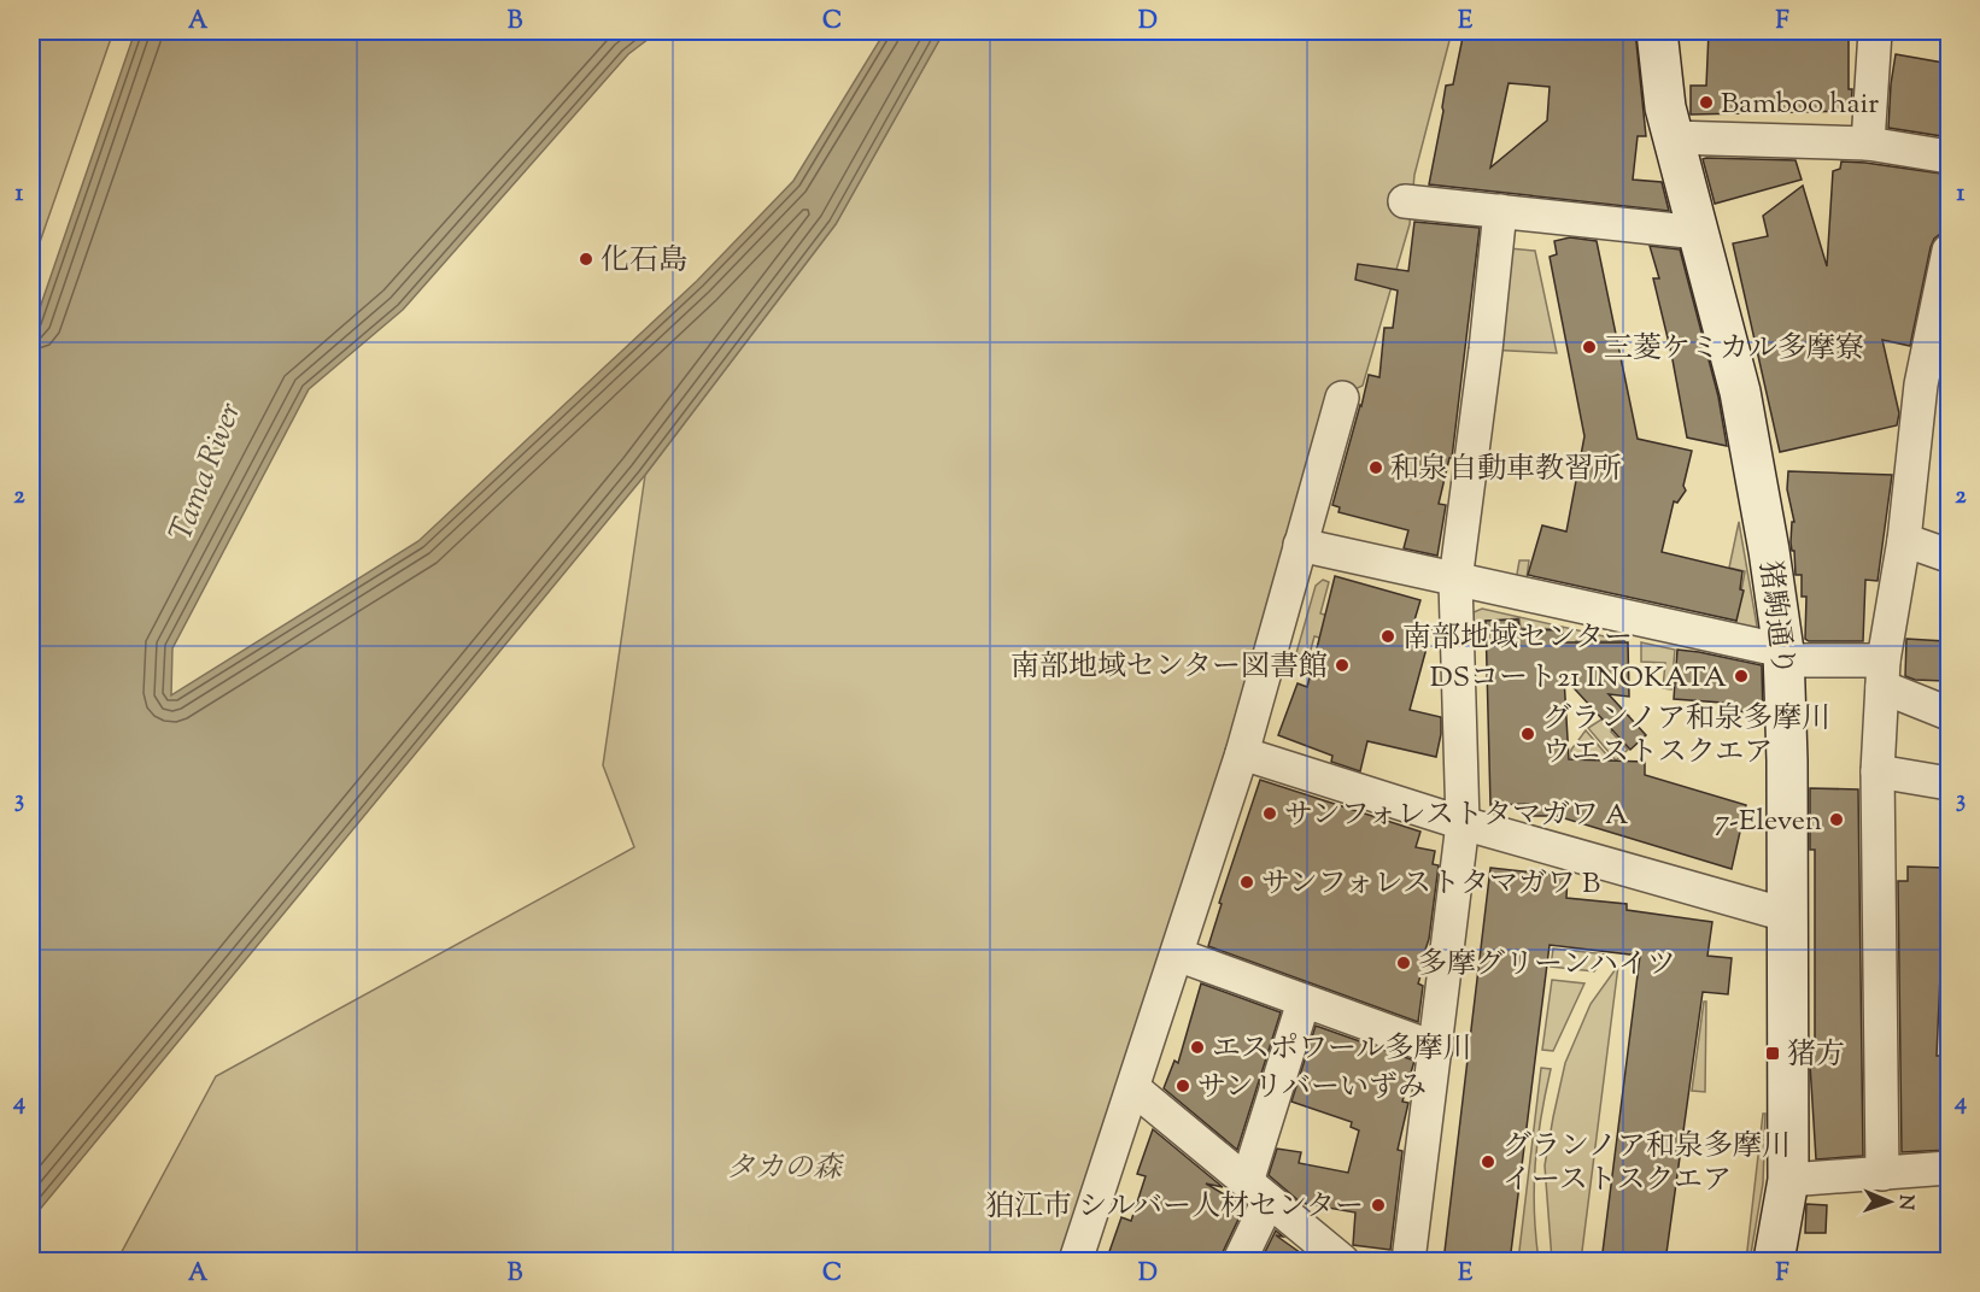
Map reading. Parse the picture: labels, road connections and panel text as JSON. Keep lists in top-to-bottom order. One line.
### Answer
{"streets":{"street":["猪駒通り"]},"water":["Tama River"],"parks":["タカの森"],"places":{"other":["Bamboo hair","化石島","三菱ケミカル多摩寮","和泉自動車教習所","南部地域センター","南部地域センター図書館","DSコート21 INOKATA","グランノア和泉多摩川 ウエストスクエア","サンフォレストタマガワ A","7-Eleven","サンフォレストタマガワ B","多摩グリーンハイツ","エスポワール多摩川","サンリバーいずみ","グランノア和泉多摩川 イーストスクエア","狛江市 シルバー人材センター"],"transit":["猪方"]},"north":"right","grid":{"columns":["A","B","C","D","E","F"],"rows":["1","2","3","4"]}}
